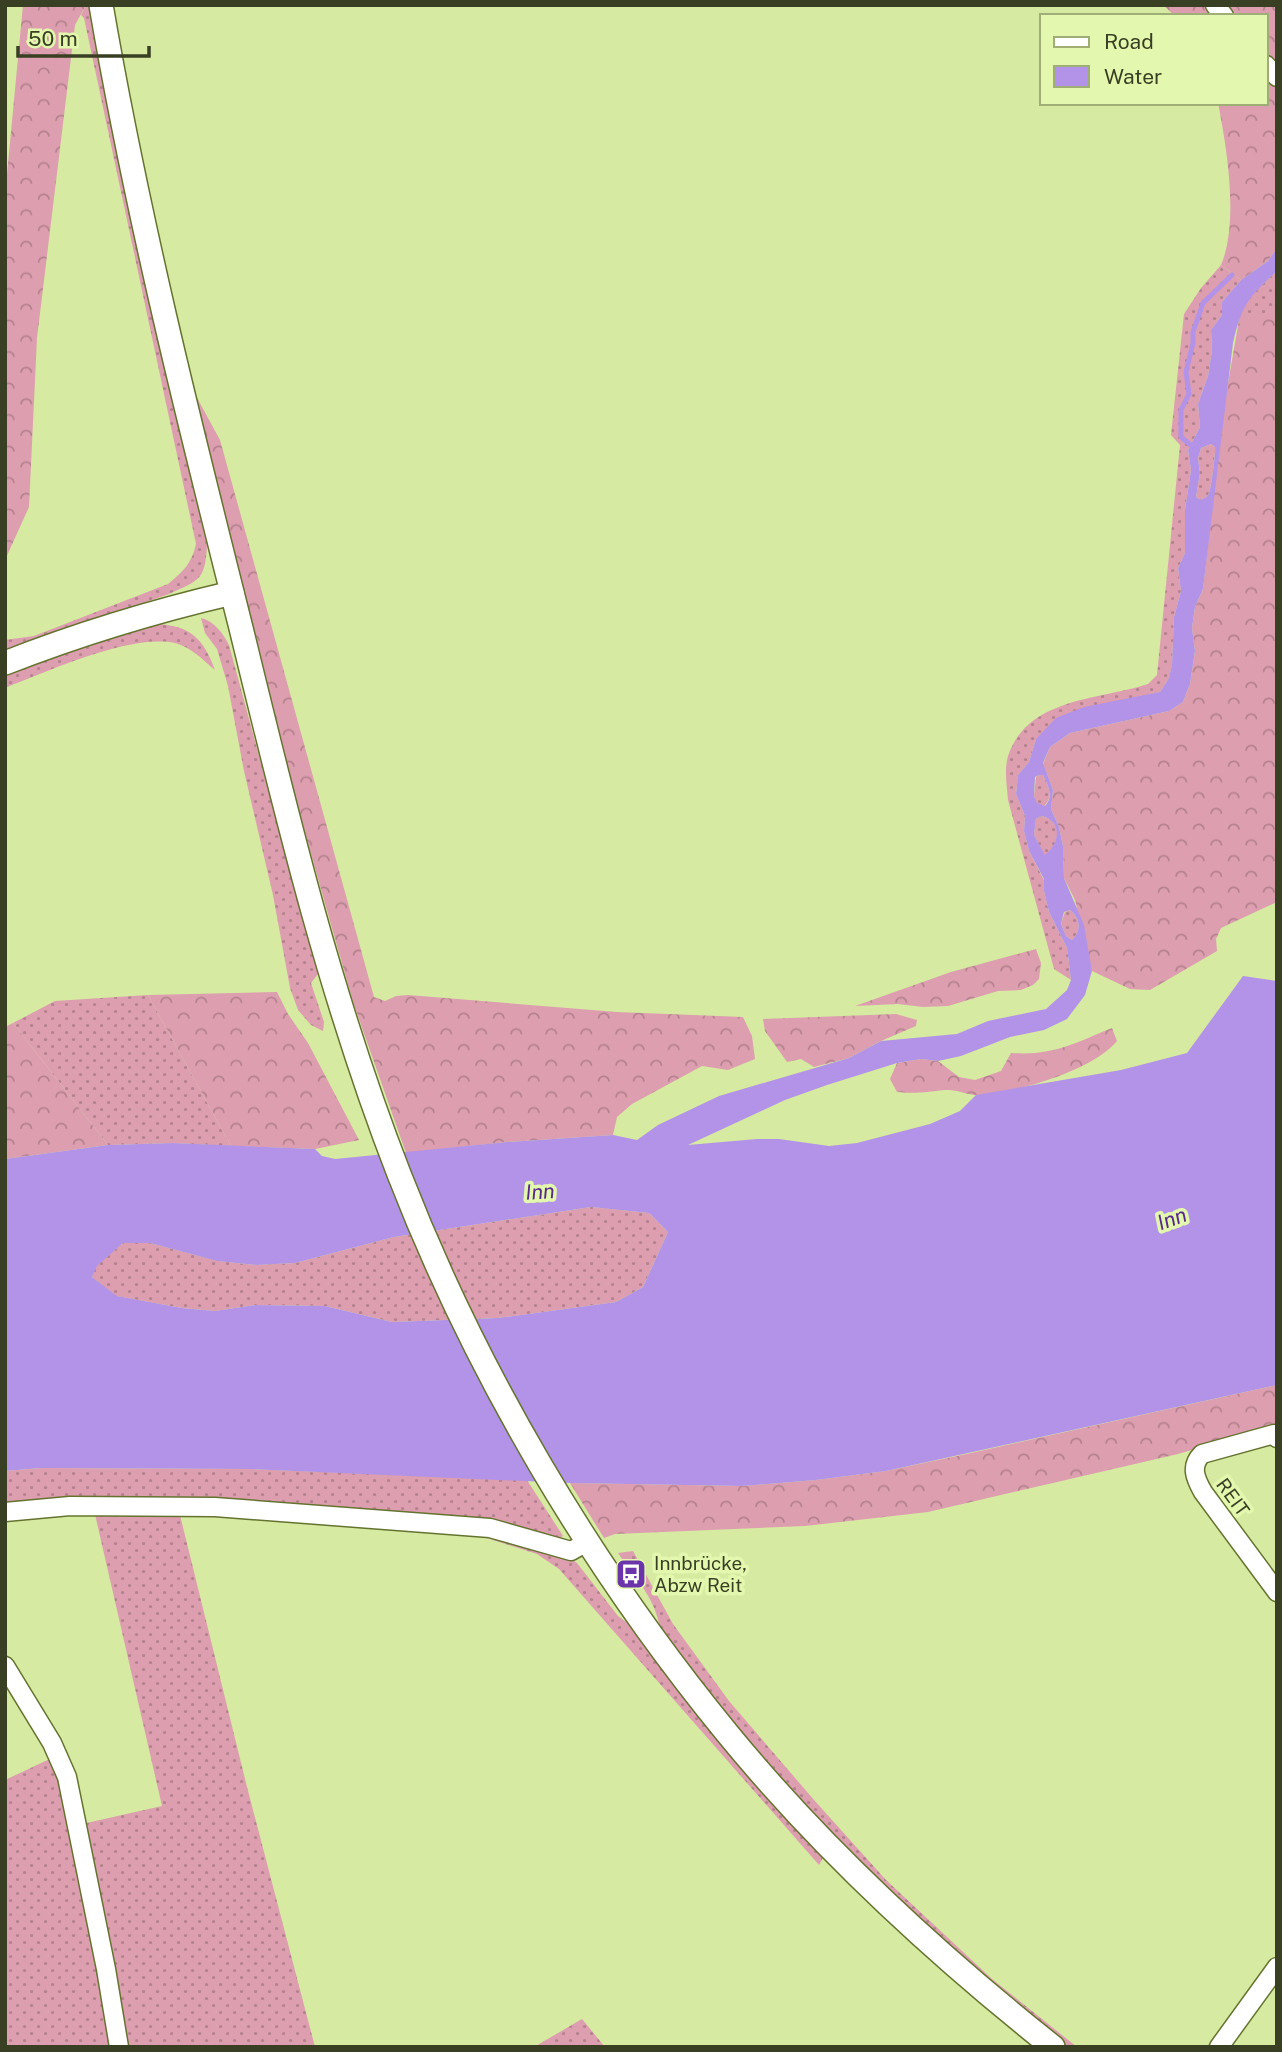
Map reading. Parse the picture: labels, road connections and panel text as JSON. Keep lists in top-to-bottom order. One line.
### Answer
{"streets":{"street":["REIT"]},"water":["Inn"],"places":{"bus stop":["Innbrücke, Abzw Reit"]},"legend":["Road","Water"],"scale_bar":"50 m"}
